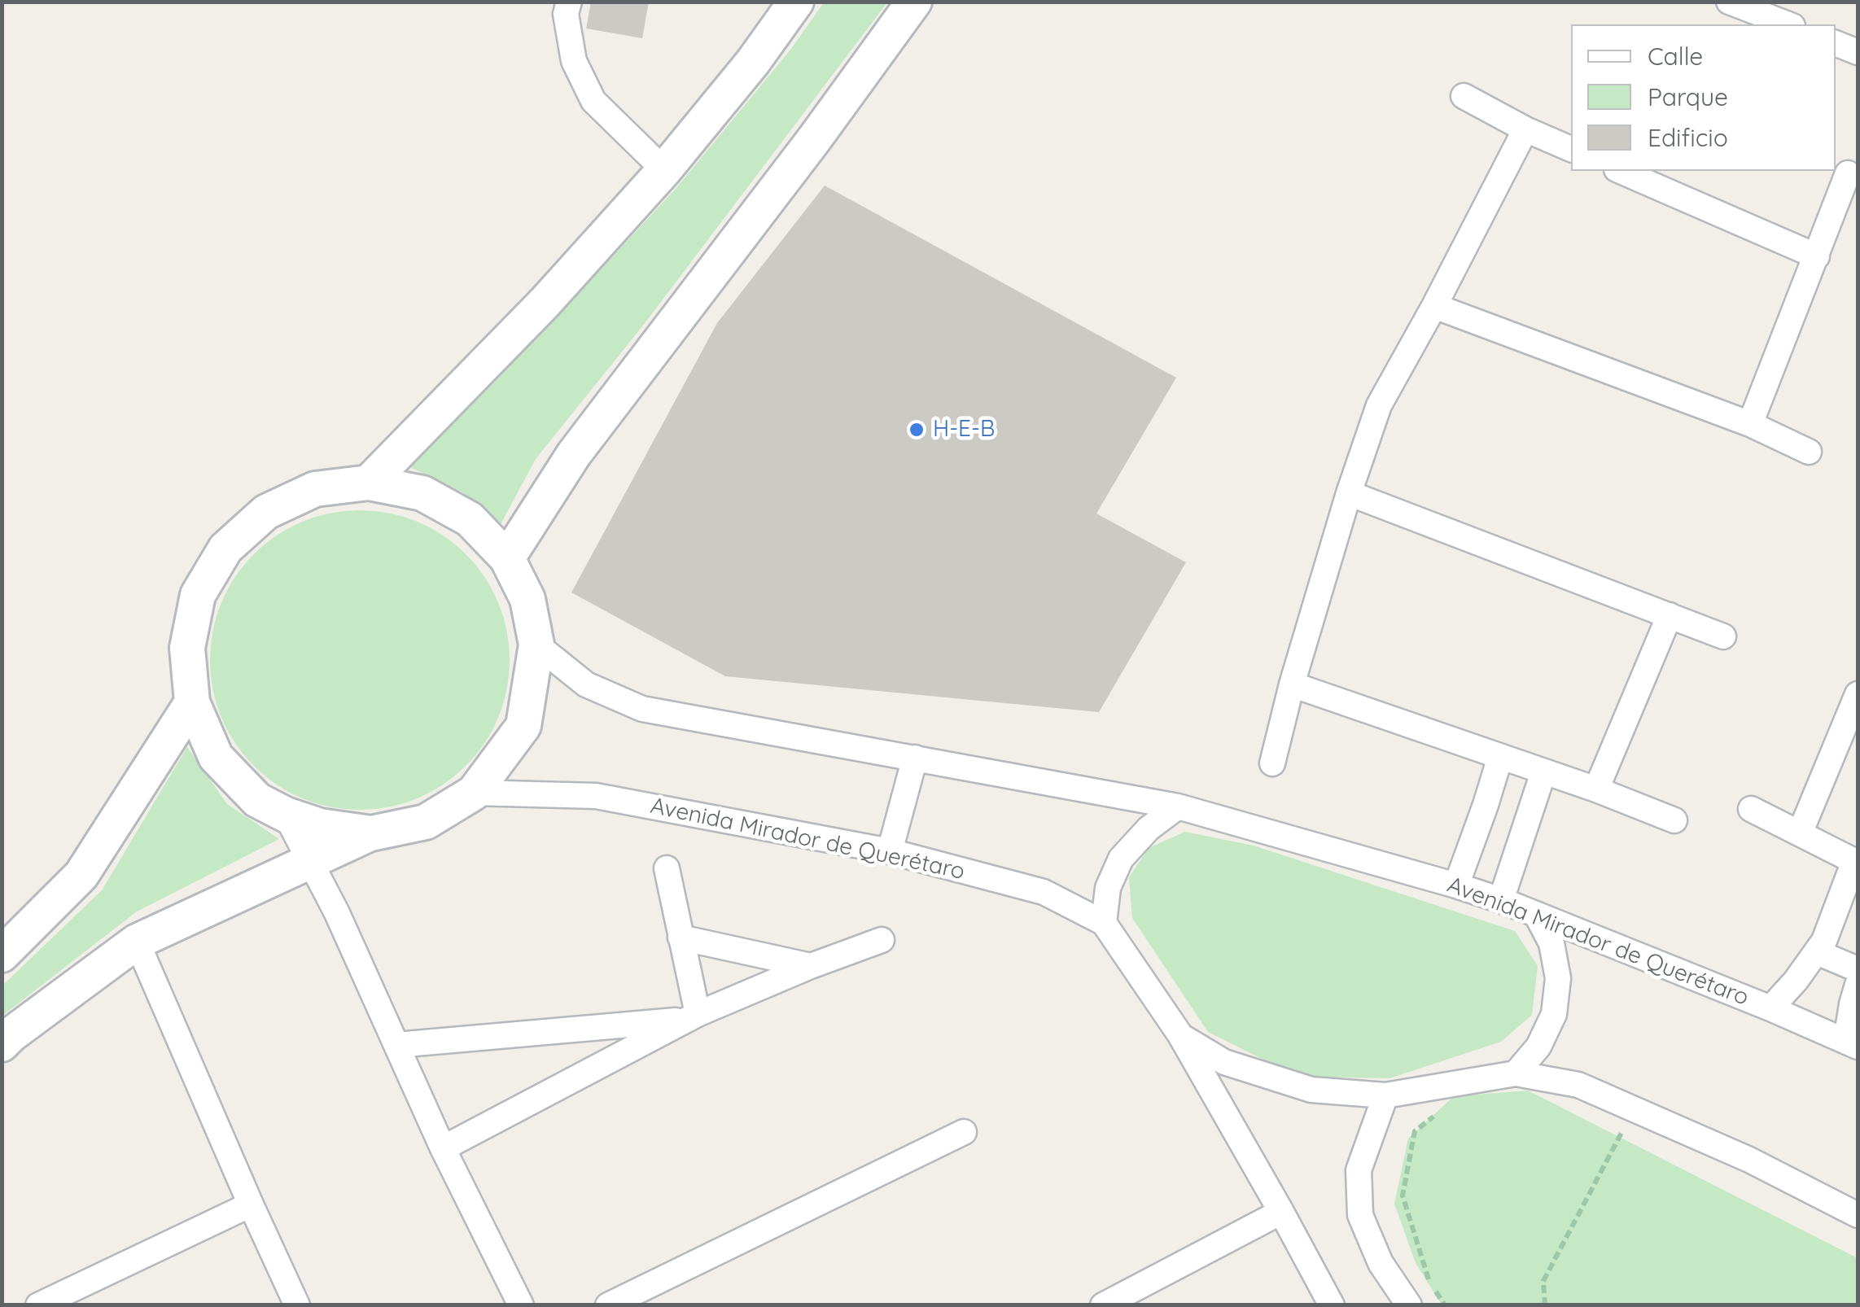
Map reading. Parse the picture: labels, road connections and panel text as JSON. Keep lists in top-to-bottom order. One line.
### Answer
{"streets":{"street":["Avenida Mirador de Querétaro"]},"places":["H-E-B"],"legend":["Calle","Parque","Edificio"]}
